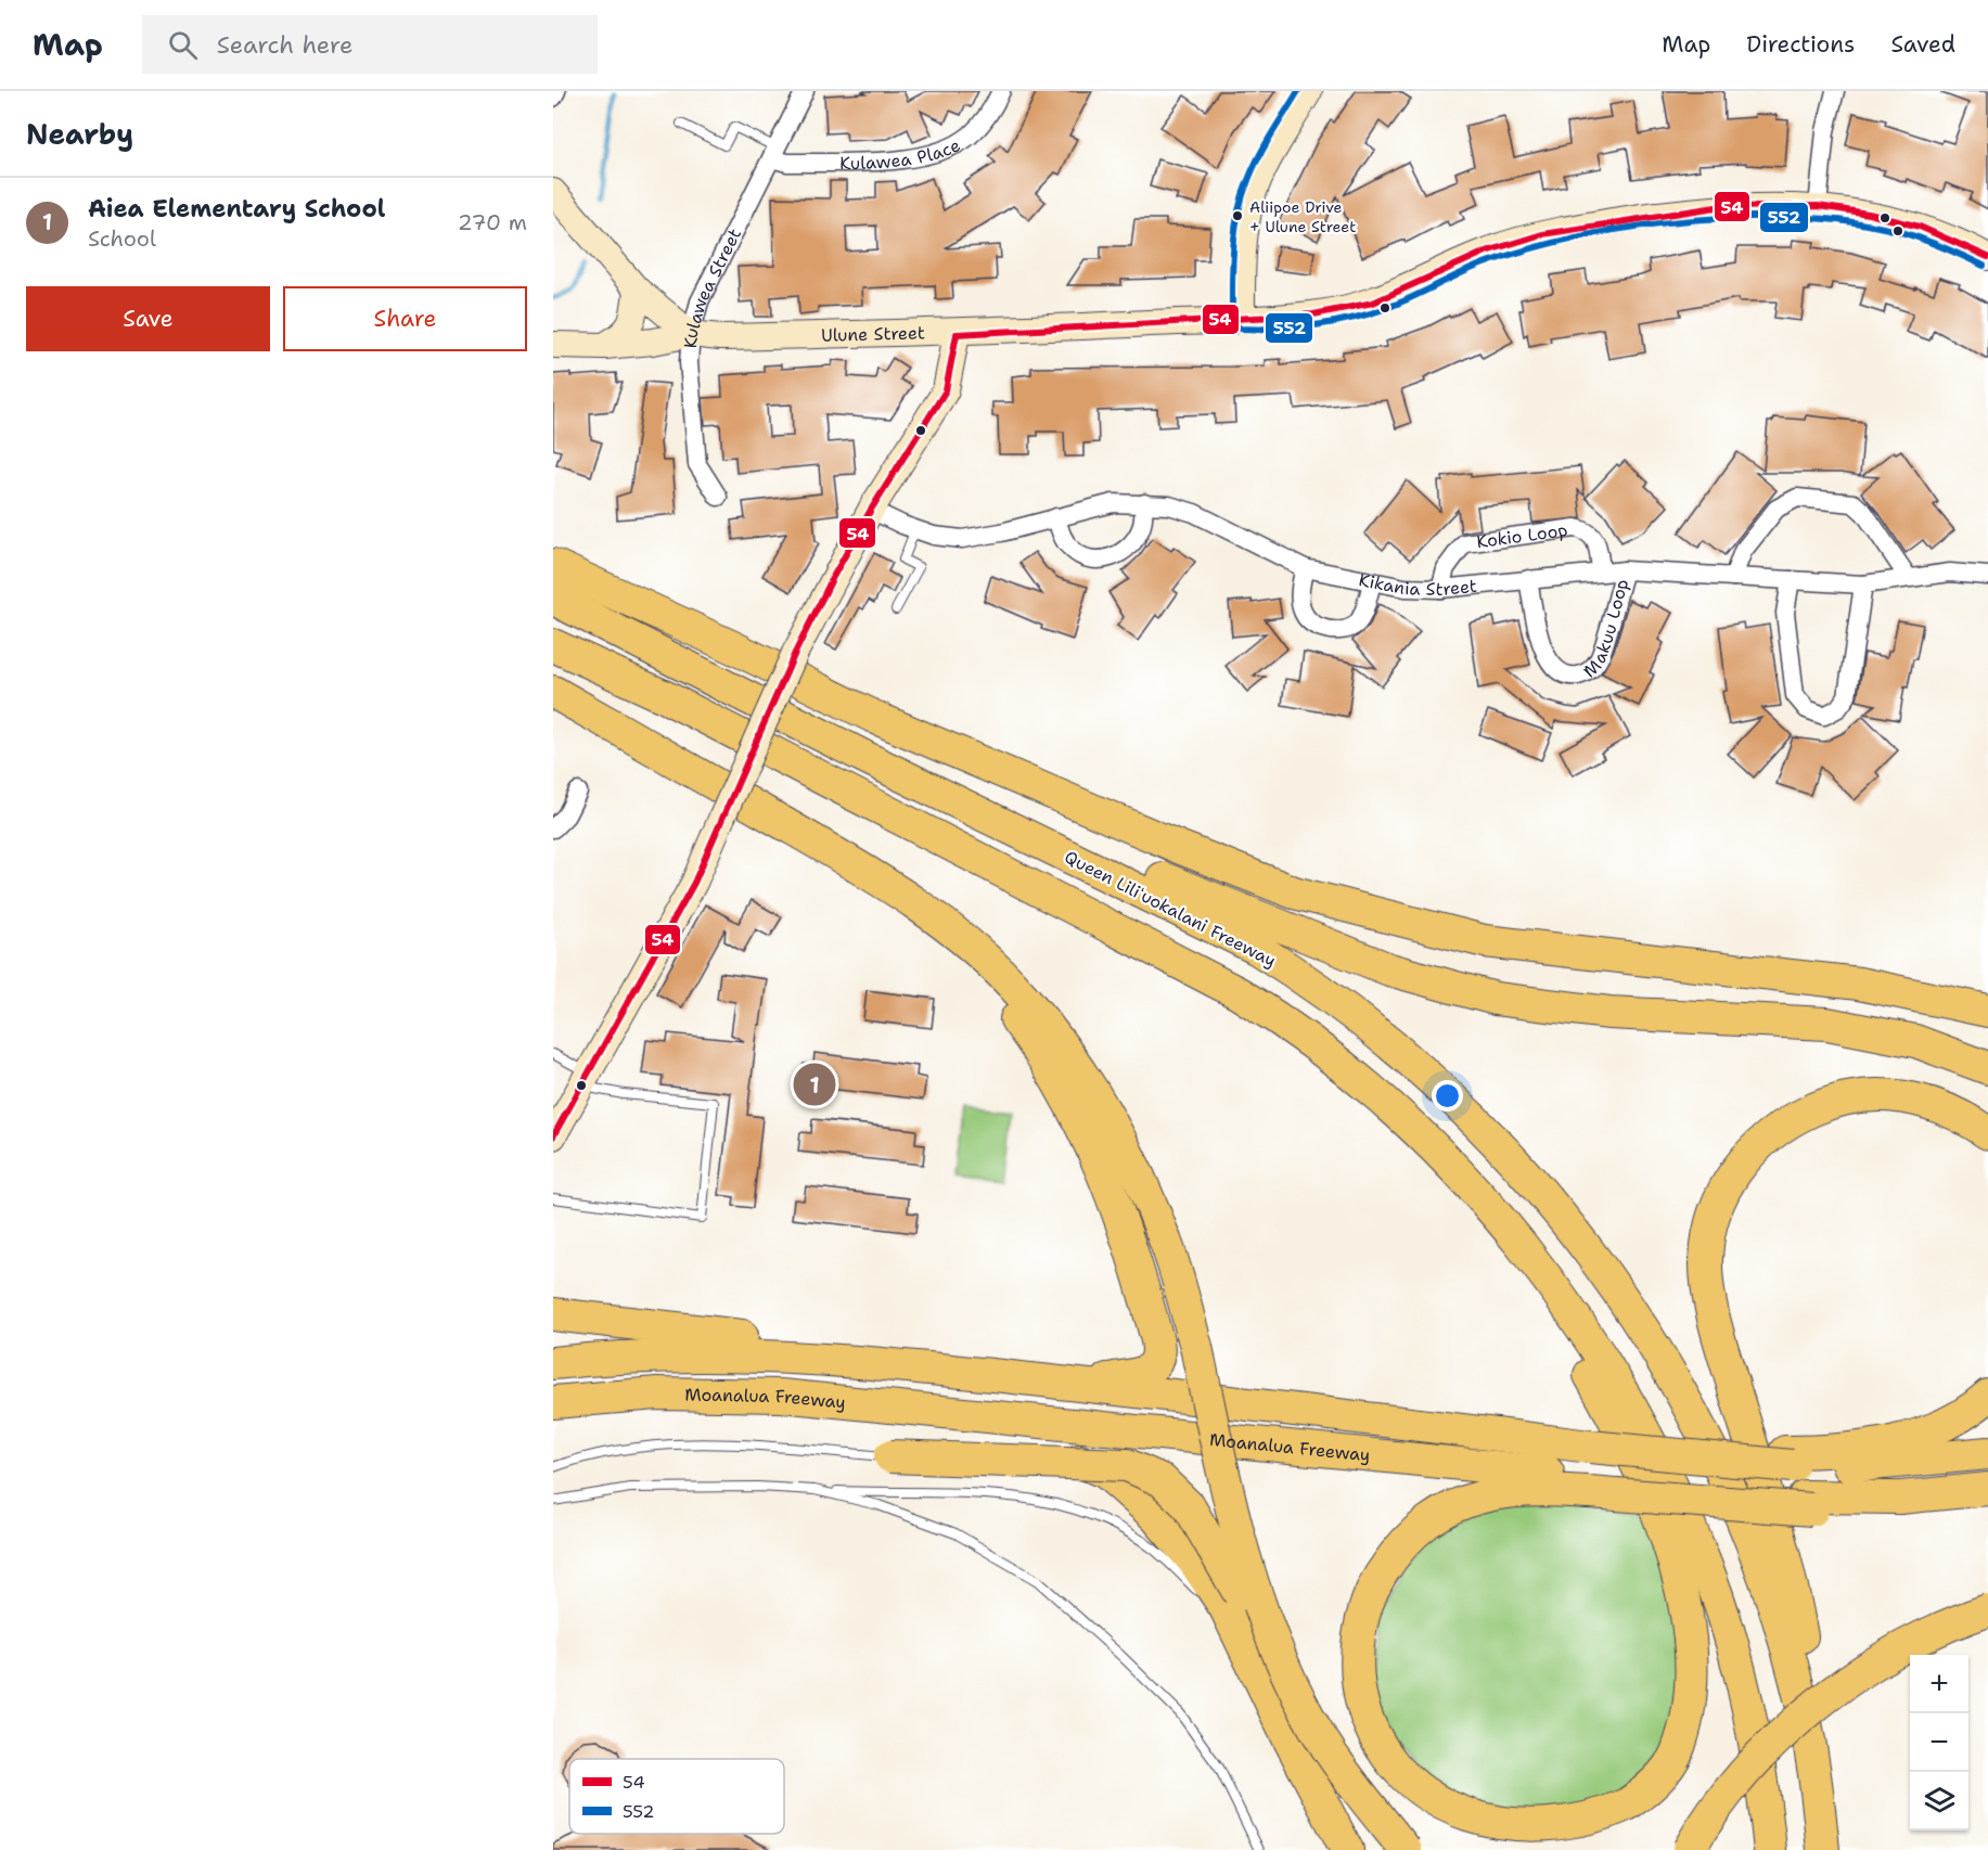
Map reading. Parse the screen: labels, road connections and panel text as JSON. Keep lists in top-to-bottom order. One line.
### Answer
{"streets":{"highway":["Queen Liliʻuokalani Freeway","Moanalua Freeway"],"street":["Kulawea Place","Kulawea Street","Ulune Street","Kokio Loop","Kikania Street","Makuu Loop"]},"crossings":[["Kulawea Place","Kulawea Street"],["Kulawea Street","Ulune Street"],["Kokio Loop","Kikania Street"],["Kikania Street","Makuu Loop"]],"places":["Aliipoe Drive + Ulune Street"],"lines":["transit line 552","transit line 54"],"legend":["54","552"],"page":{"header":"Map","search":"Search here","nav":["Map","Directions","Saved"],"heading":"Nearby","list":[{"mark":"1","name":"Aiea Elementary School","note":"School","value":"270 m"}],"buttons":["Save","Share"],"pins":"1","map_buttons":["+","−"]}}
